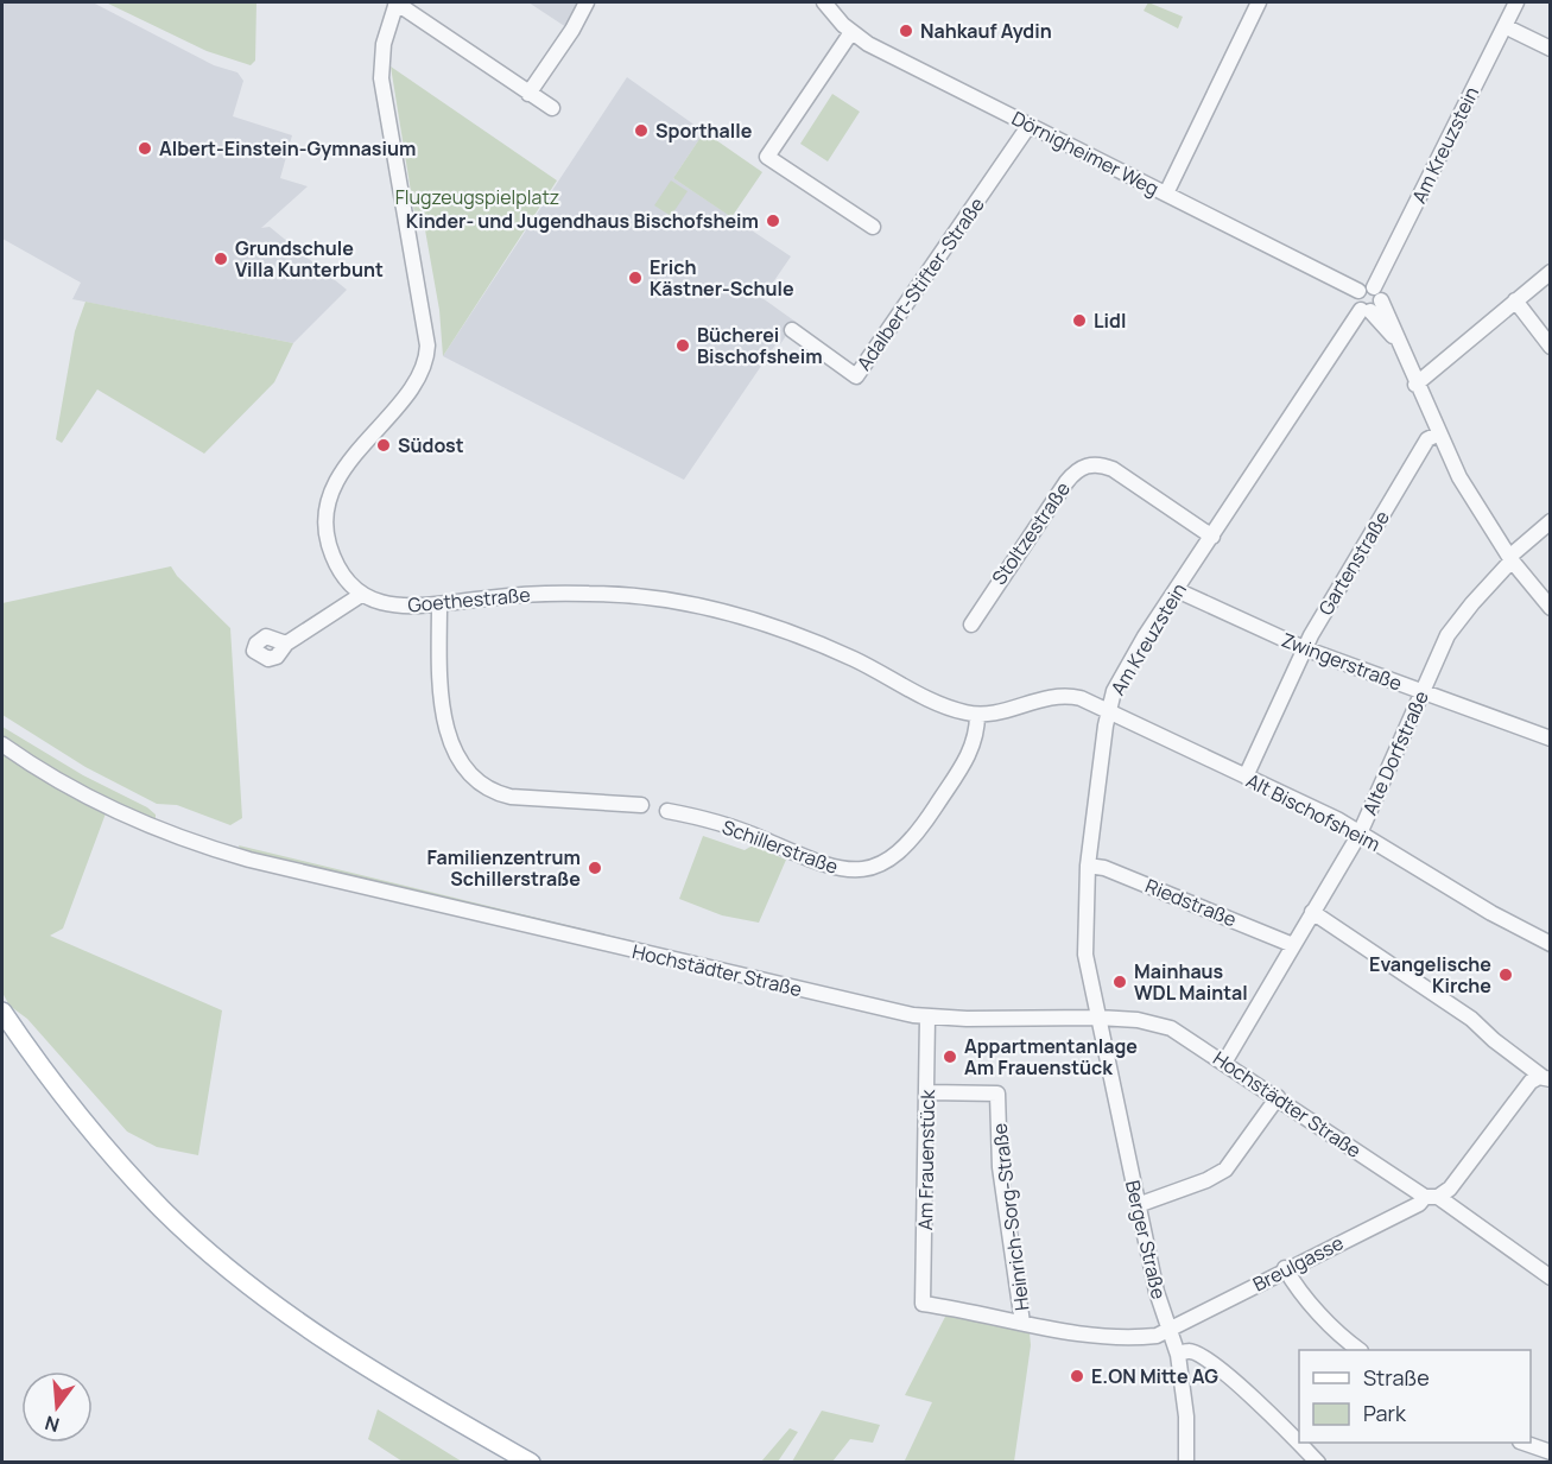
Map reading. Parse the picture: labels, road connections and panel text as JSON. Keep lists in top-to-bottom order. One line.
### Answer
{"streets":{"street":["Am Kreuzstein","Dörnigheimer Weg","Adalbert-Stifter-Straße","Stoltzestraße","Gartenstraße","Goethestraße","Zwingerstraße","Alte Dorfstraße","Alt Bischofsheim","Schillerstraße","Riedstraße","Hochstädter Straße","Am Frauenstück","Heinrich-Sorg-Straße","Berger Straße","Breulgasse"]},"crossings":[["Am Kreuzstein","Dörnigheimer Weg"],["Am Kreuzstein","Stoltzestraße"],["Am Kreuzstein","Goethestraße"],["Am Kreuzstein","Zwingerstraße"],["Am Kreuzstein","Alt Bischofsheim"],["Am Kreuzstein","Riedstraße"],["Am Kreuzstein","Hochstädter Straße"],["Am Kreuzstein","Berger Straße"],["Dörnigheimer Weg","Adalbert-Stifter-Straße"],["Gartenstraße","Zwingerstraße"],["Gartenstraße","Alt Bischofsheim"],["Goethestraße","Alt Bischofsheim"],["Goethestraße","Schillerstraße"],["Zwingerstraße","Alte Dorfstraße"],["Alte Dorfstraße","Alt Bischofsheim"],["Alte Dorfstraße","Riedstraße"],["Alte Dorfstraße","Hochstädter Straße"],["Hochstädter Straße","Am Frauenstück"],["Hochstädter Straße","Berger Straße"],["Hochstädter Straße","Breulgasse"],["Am Frauenstück","Heinrich-Sorg-Straße"],["Am Frauenstück","Breulgasse"],["Heinrich-Sorg-Straße","Breulgasse"],["Berger Straße","Breulgasse"]],"parks":["Flugzeugspielplatz"],"places":["Nahkauf Aydin","Sporthalle","Albert-Einstein-Gymnasium","Kinder- und Jugendhaus Bischofsheim","Grundschule Villa Kunterbunt","Erich Kästner-Schule","Lidl","Bücherei Bischofsheim","Südost","Familienzentrum Schillerstraße","Evangelische Kirche","Mainhaus WDL Maintal","Appartmentanlage Am Frauenstück","E.ON Mitte AG"],"legend":["Straße","Park"],"north":"bottom"}
